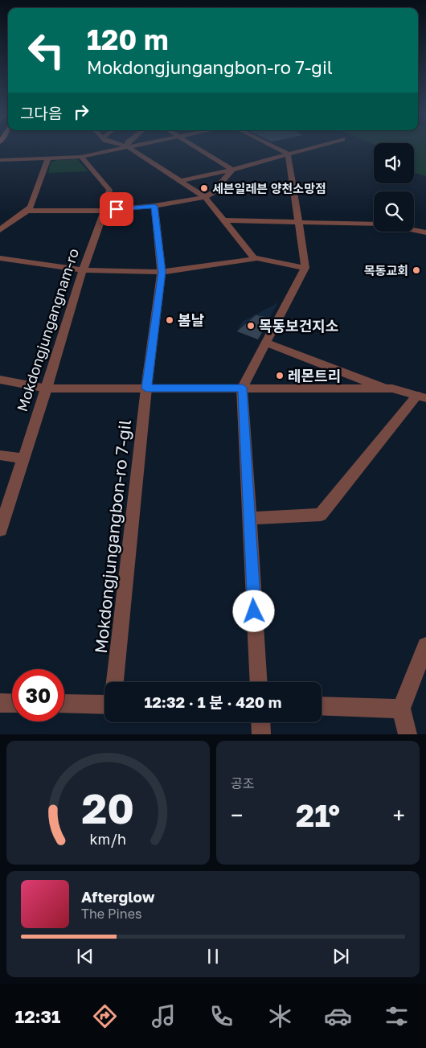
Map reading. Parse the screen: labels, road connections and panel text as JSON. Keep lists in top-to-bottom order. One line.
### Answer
{"streets":{"street":["Mokdongjungangnam-ro","Mokdongjungangbon-ro 7-gil"]},"places":["세븐일레븐 양천소망점","목동교회","봄날","목동보건지소","레몬트리"],"page":{"turn":["120 m","Mokdongjungangbon-ro 7-gil"],"then":"그다음","limit":"30","trip":"12:32 · 1 분 · 420 m","tile":"공조","heat":["−","21°","+"],"song":["Afterglow","The Pines"],"tabs":"12:31","gauge":["20","km/h"]}}
